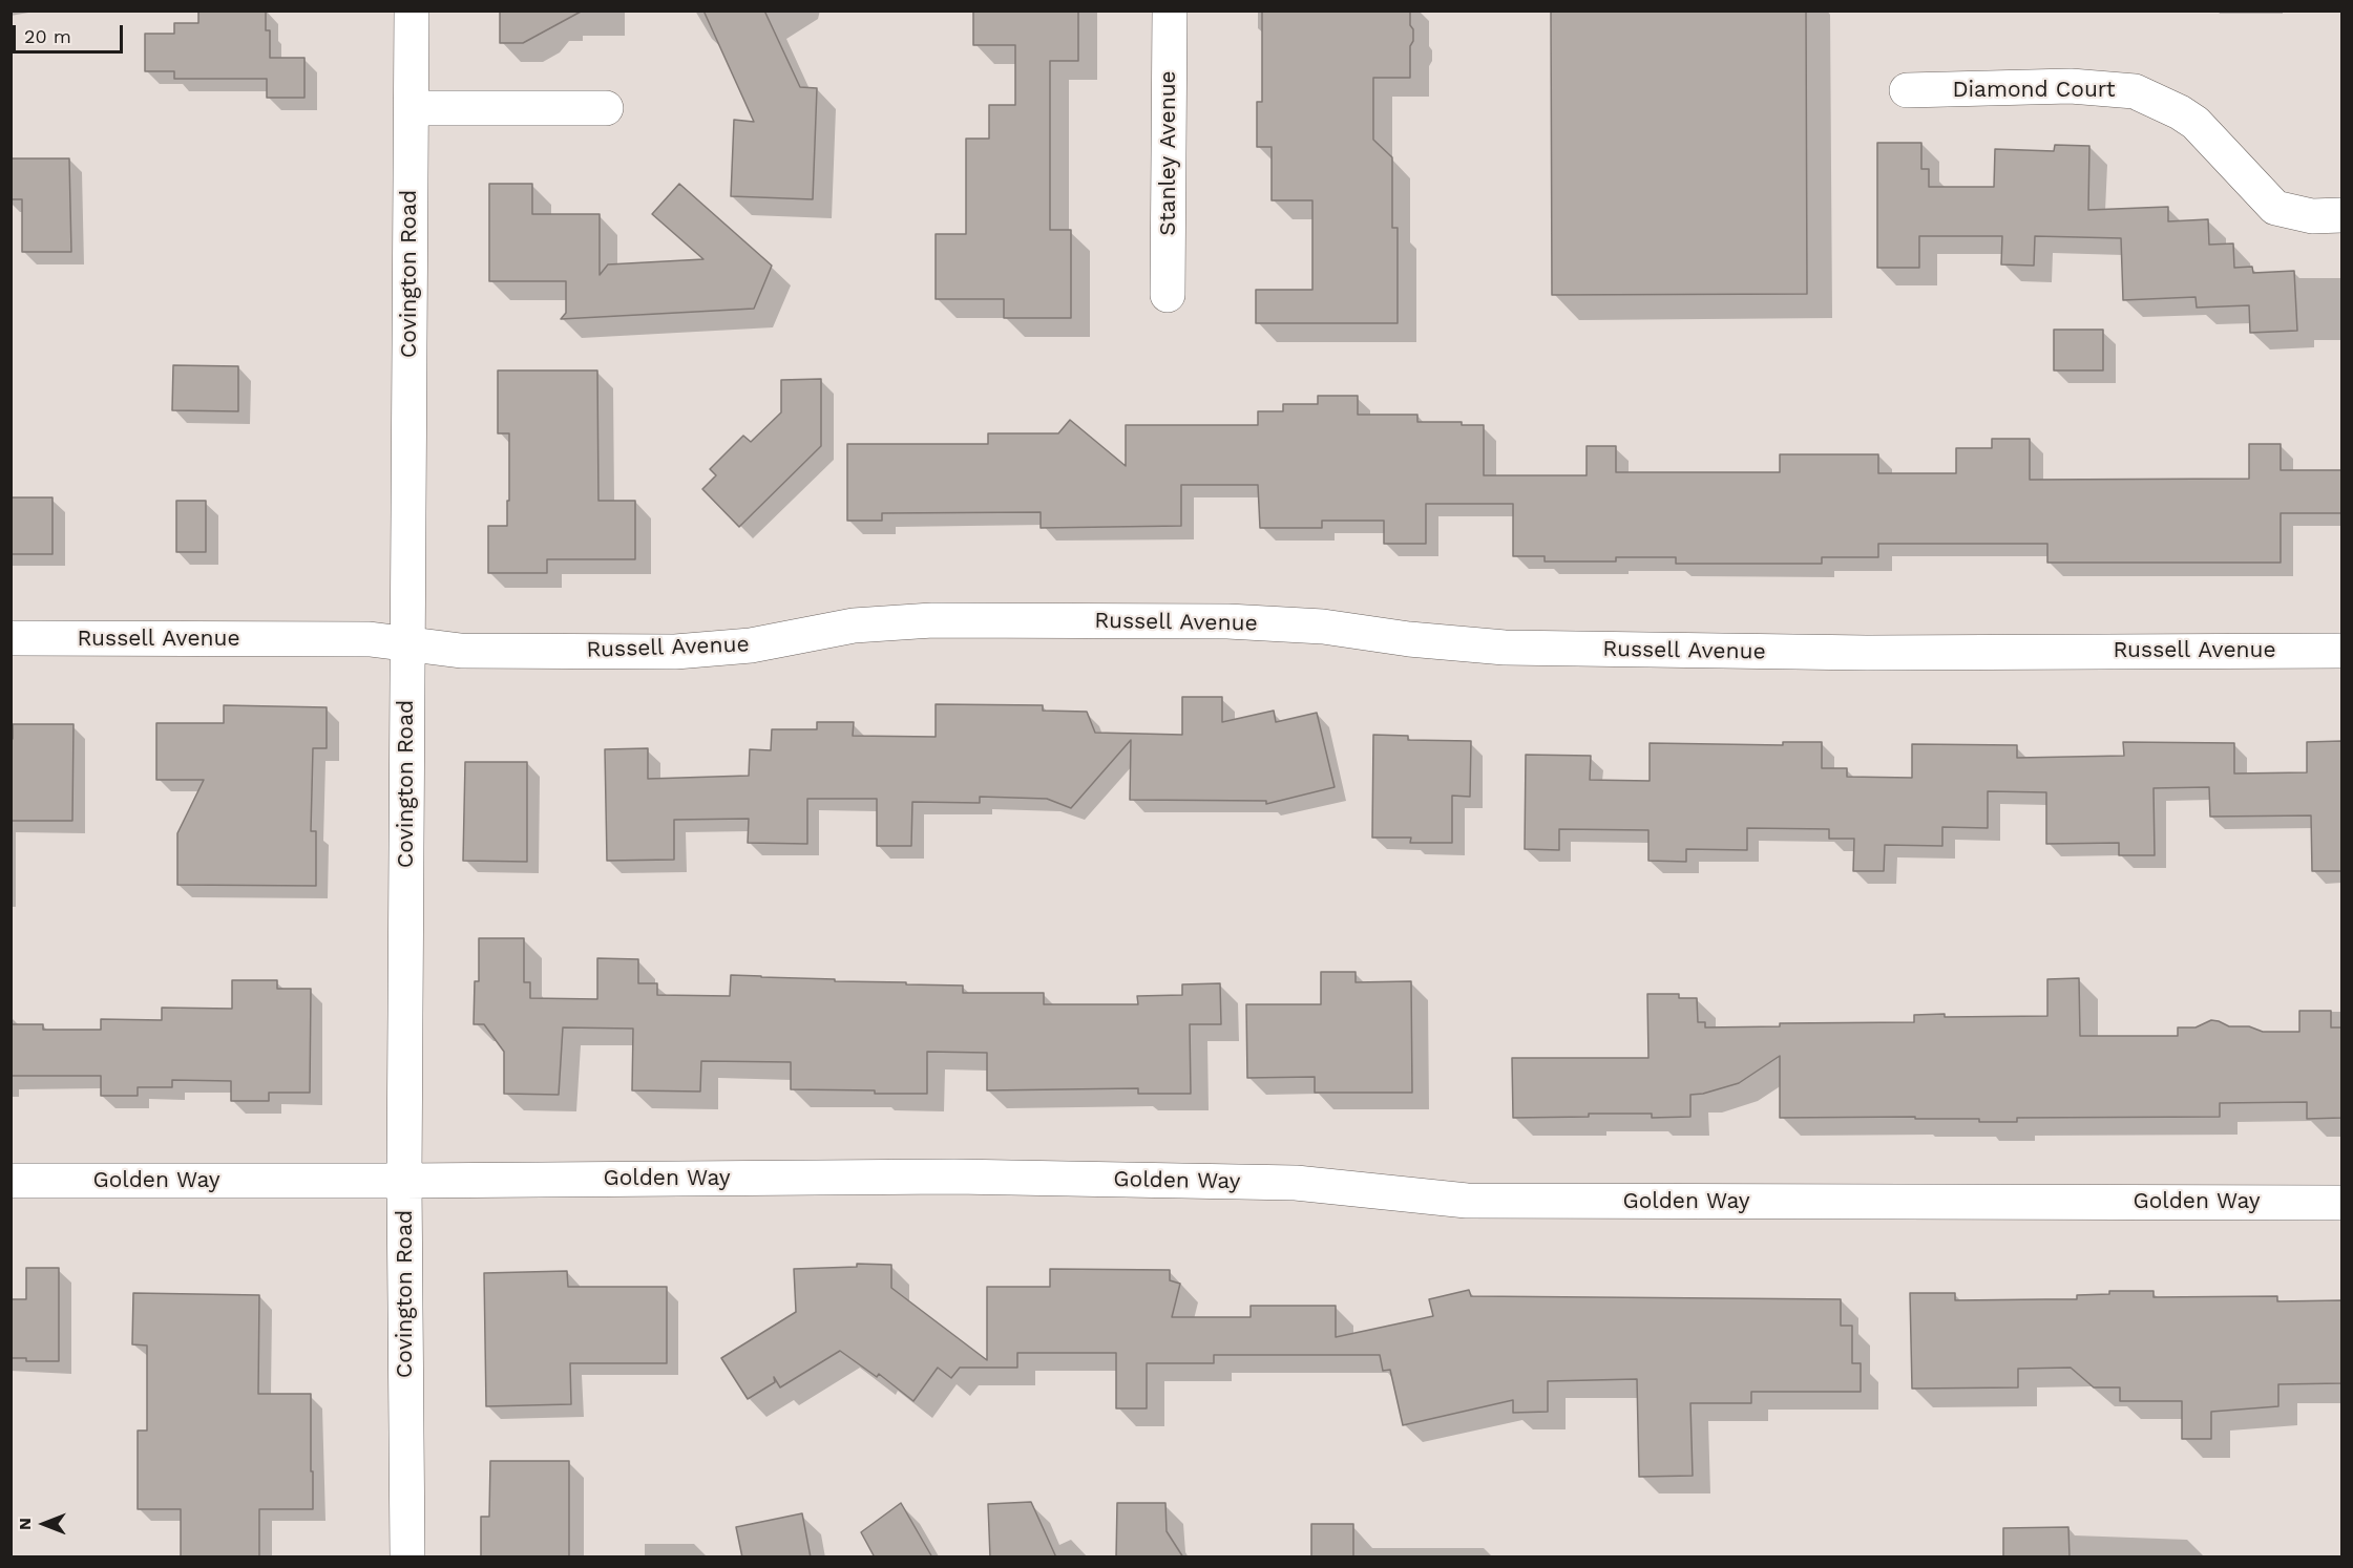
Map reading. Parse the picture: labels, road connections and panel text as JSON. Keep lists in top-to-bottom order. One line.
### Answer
{"streets":{"street":["Diamond Court","Stanley Avenue","Covington Road","Russell Avenue","Golden Way"]},"crossings":[["Covington Road","Russell Avenue"],["Covington Road","Golden Way"]],"scale_bar":"20 m","north":"left"}
